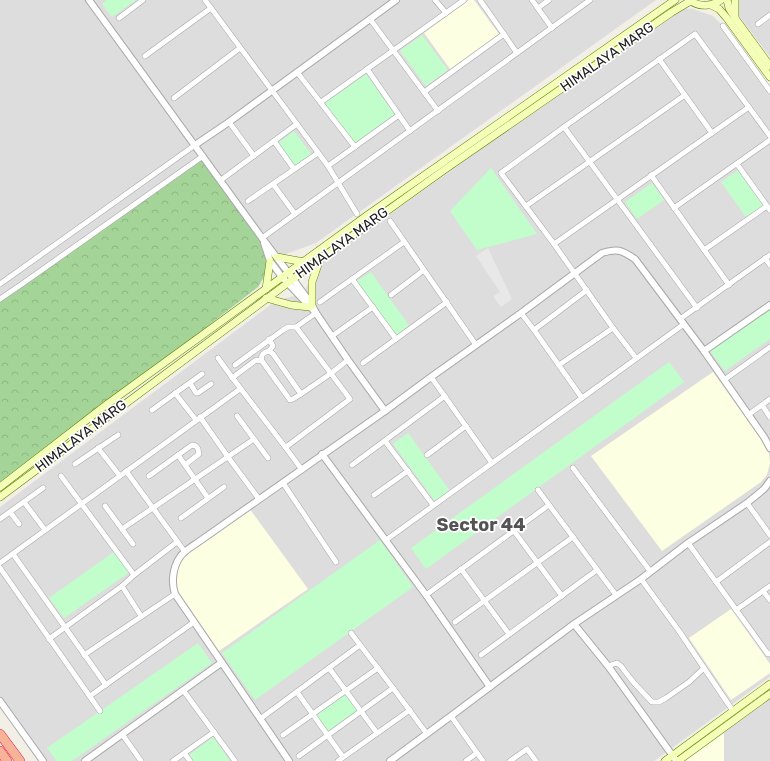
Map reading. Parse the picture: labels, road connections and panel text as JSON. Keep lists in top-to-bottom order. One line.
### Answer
{"streets":{"main road":["HIMALAYA MARG"]},"districts":["Sector 44"]}
